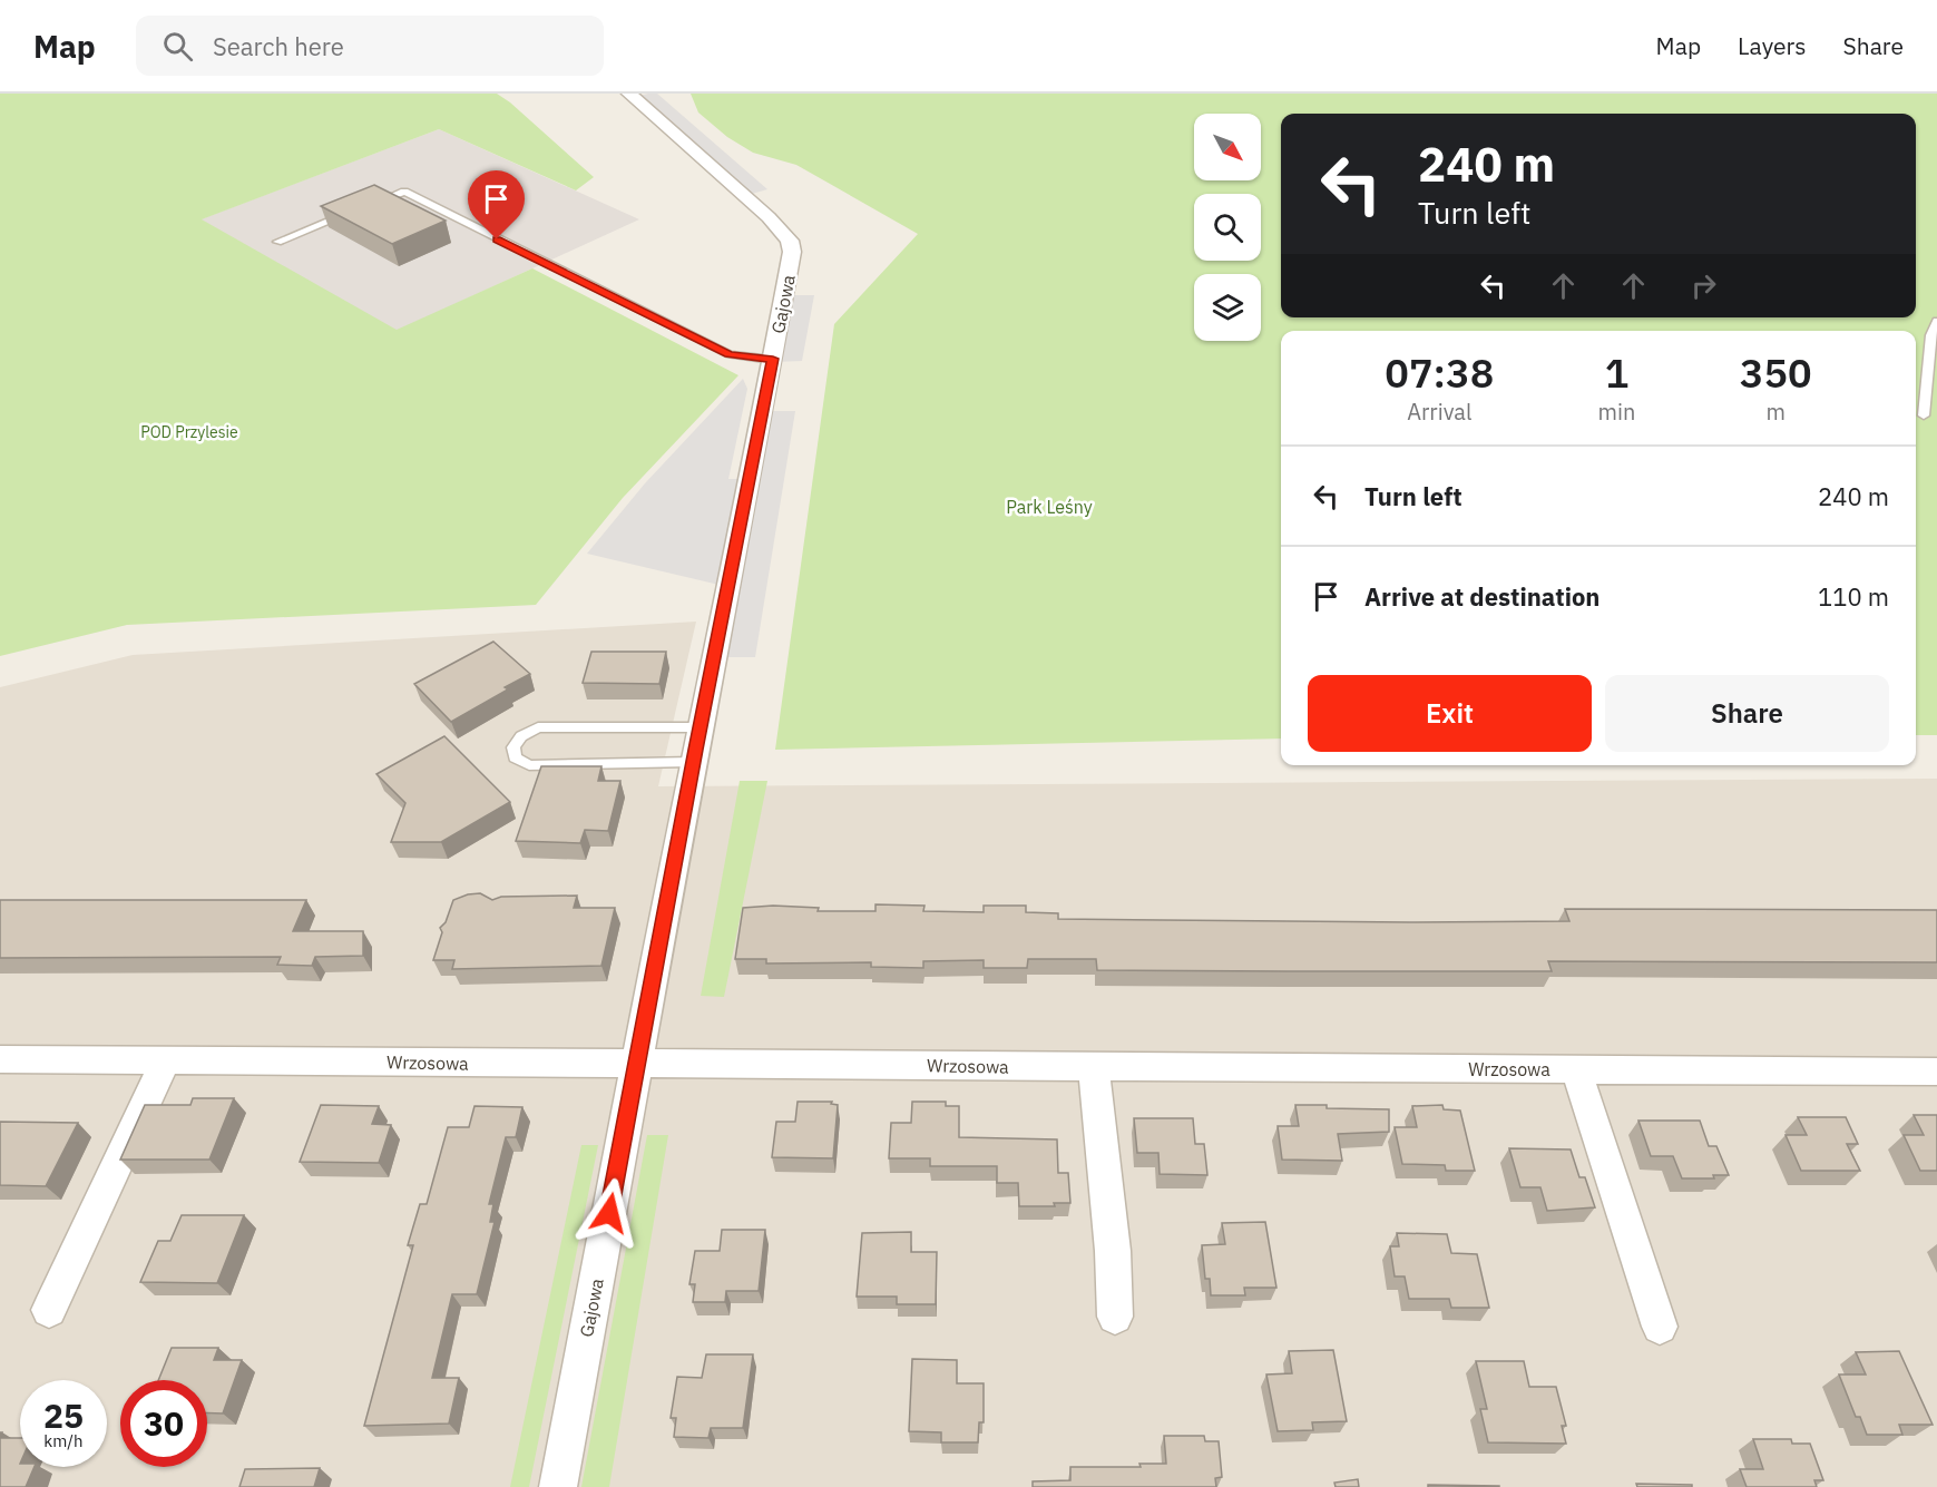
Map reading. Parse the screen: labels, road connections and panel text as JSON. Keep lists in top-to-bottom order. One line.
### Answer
{"streets":{"street":["Gajowa","Wrzosowa"]},"crossings":[["Gajowa","Wrzosowa"]],"parks":["POD Przylesie","Park Leśny"],"north":"bottom right","page":{"header":"Map","search":"Search here","nav":["Map","Layers","Share"],"turn":["240 m","Turn left"],"eta":["07:38","Arrival","1","min","350","m"],"list":[{"name":"Turn left","value":"240 m"},{"name":"Arrive at destination","value":"110 m"}],"buttons":["Exit","Share"],"speed":"25 km/h","limit":"30"}}
